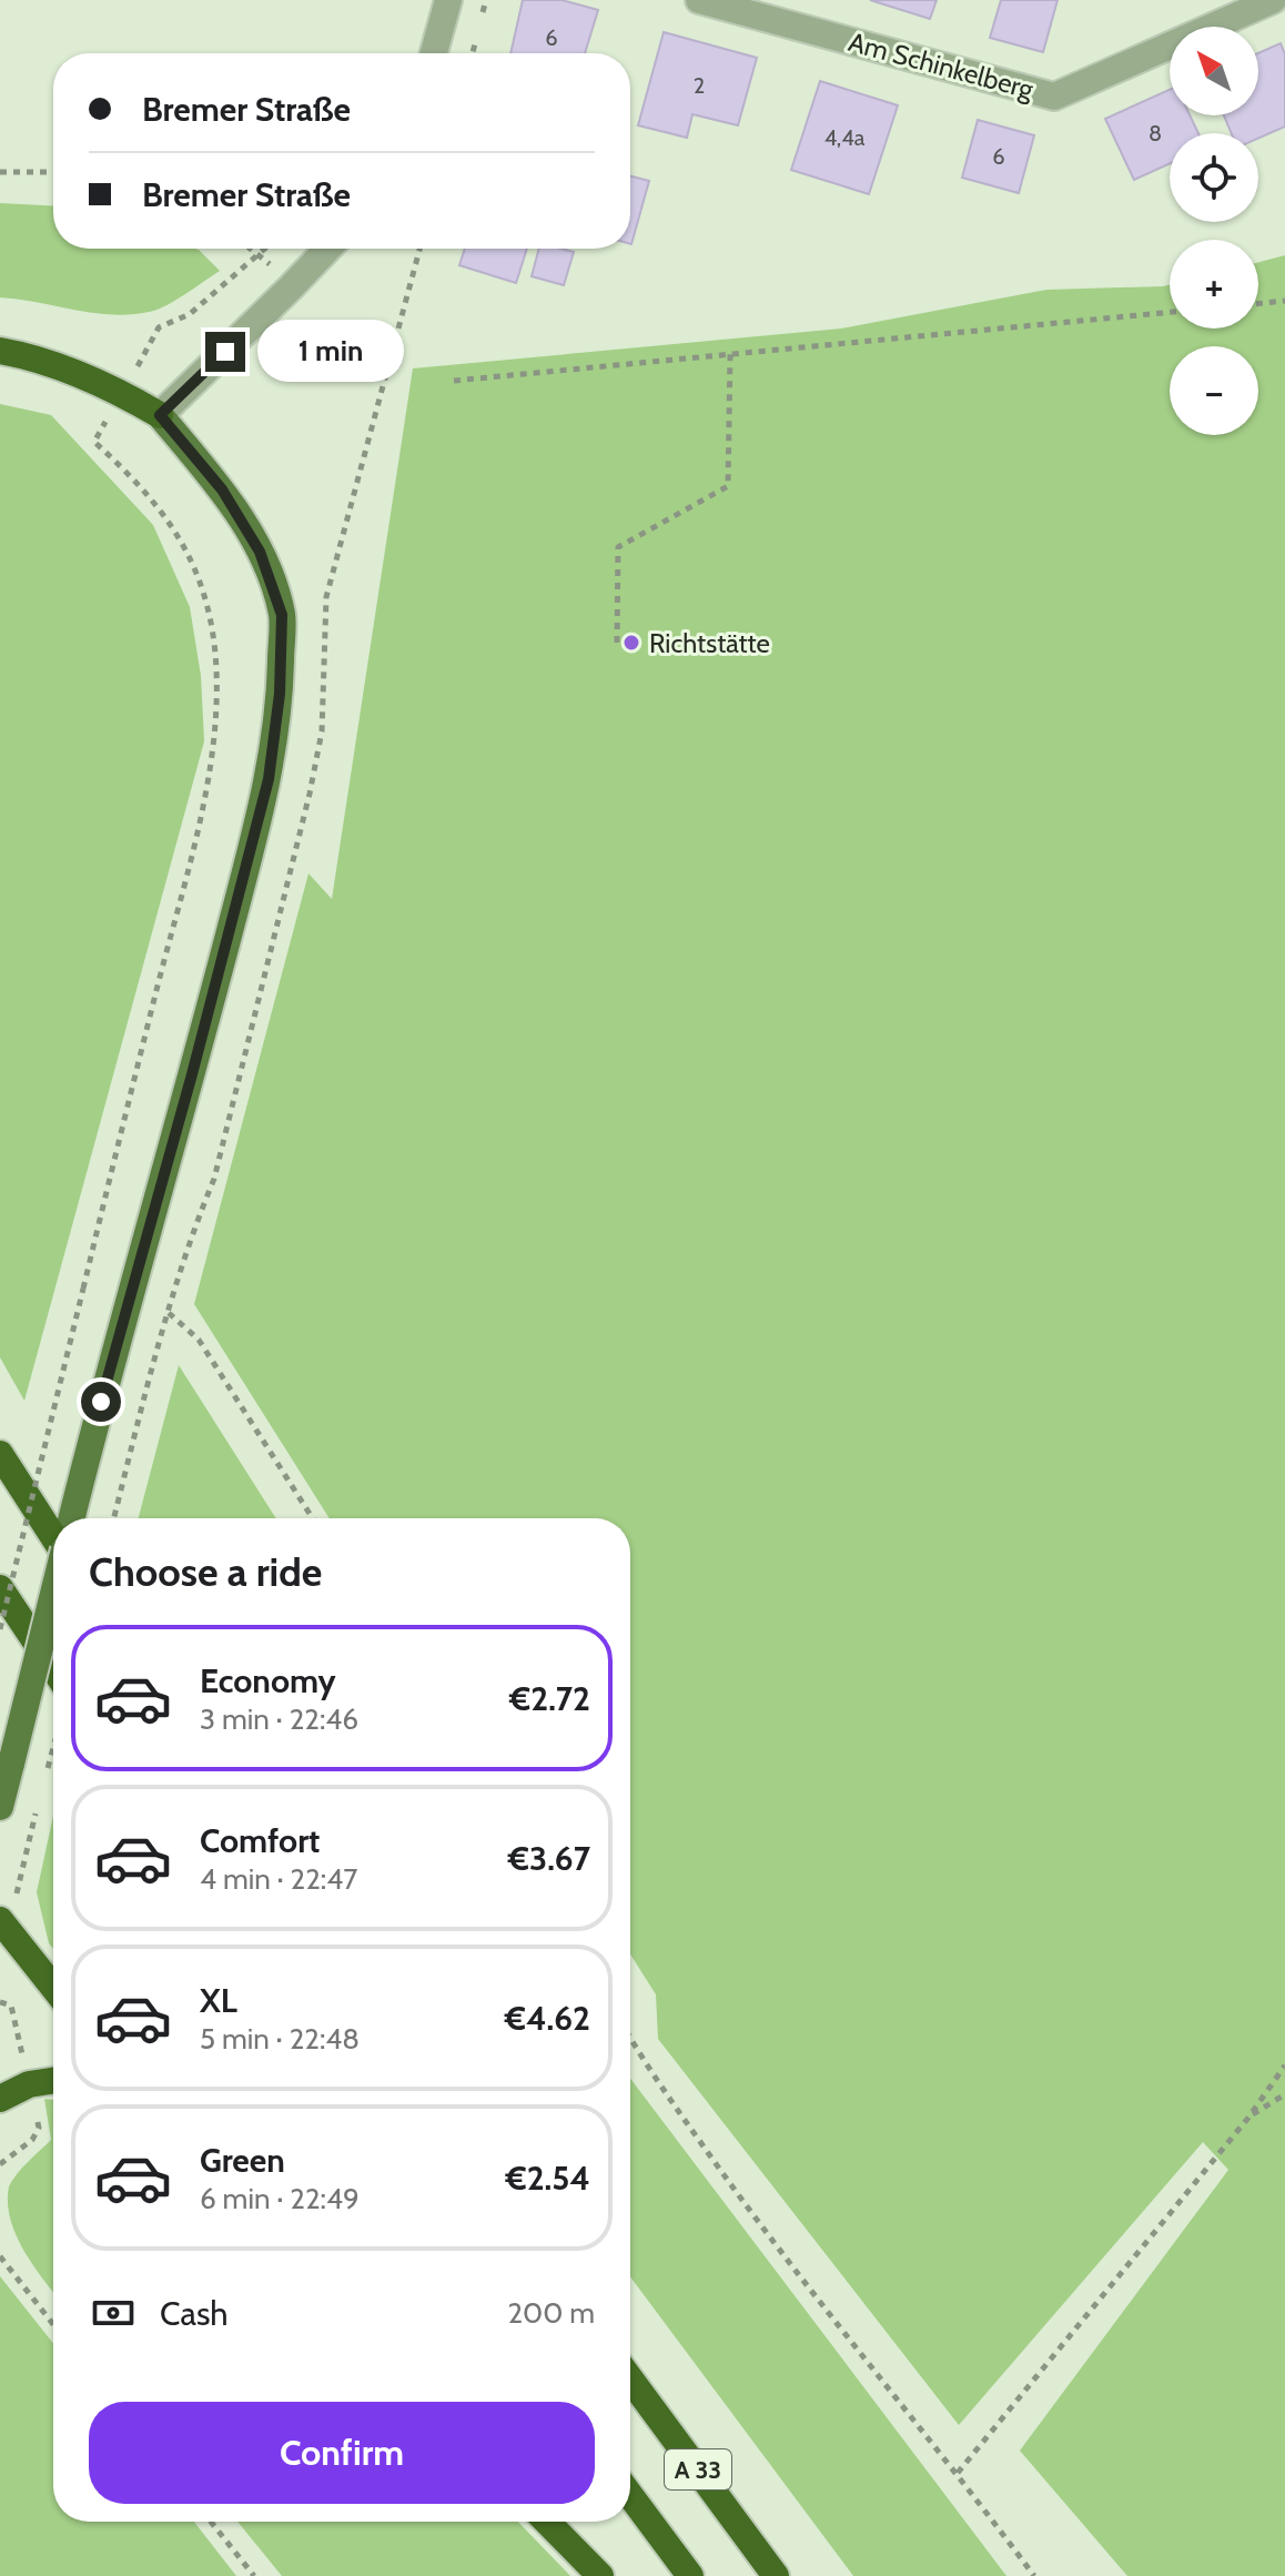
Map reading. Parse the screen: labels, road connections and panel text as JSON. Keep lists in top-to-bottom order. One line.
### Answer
{"streets":{"highway":["A 33"],"street":["Am Schinkelberg"]},"places":["Richtstätte"],"house_numbers":["6","2","8","4,4a","6"],"north":"top left","page":{"map_buttons":["+","−"],"banner":["Bremer Straße","Bremer Straße"],"bubble":"1 min","heading":"Choose a ride","list":[{"name":"Economy","note":"3 min · 22:46","value":"€2.72"},{"name":"Comfort","note":"4 min · 22:47","value":"€3.67"},{"name":"XL","note":"5 min · 22:48","value":"€4.62"},{"name":"Green","note":"6 min · 22:49","value":"€2.54"}],"pay":["Cash","200 m"],"buttons":"Confirm"}}
